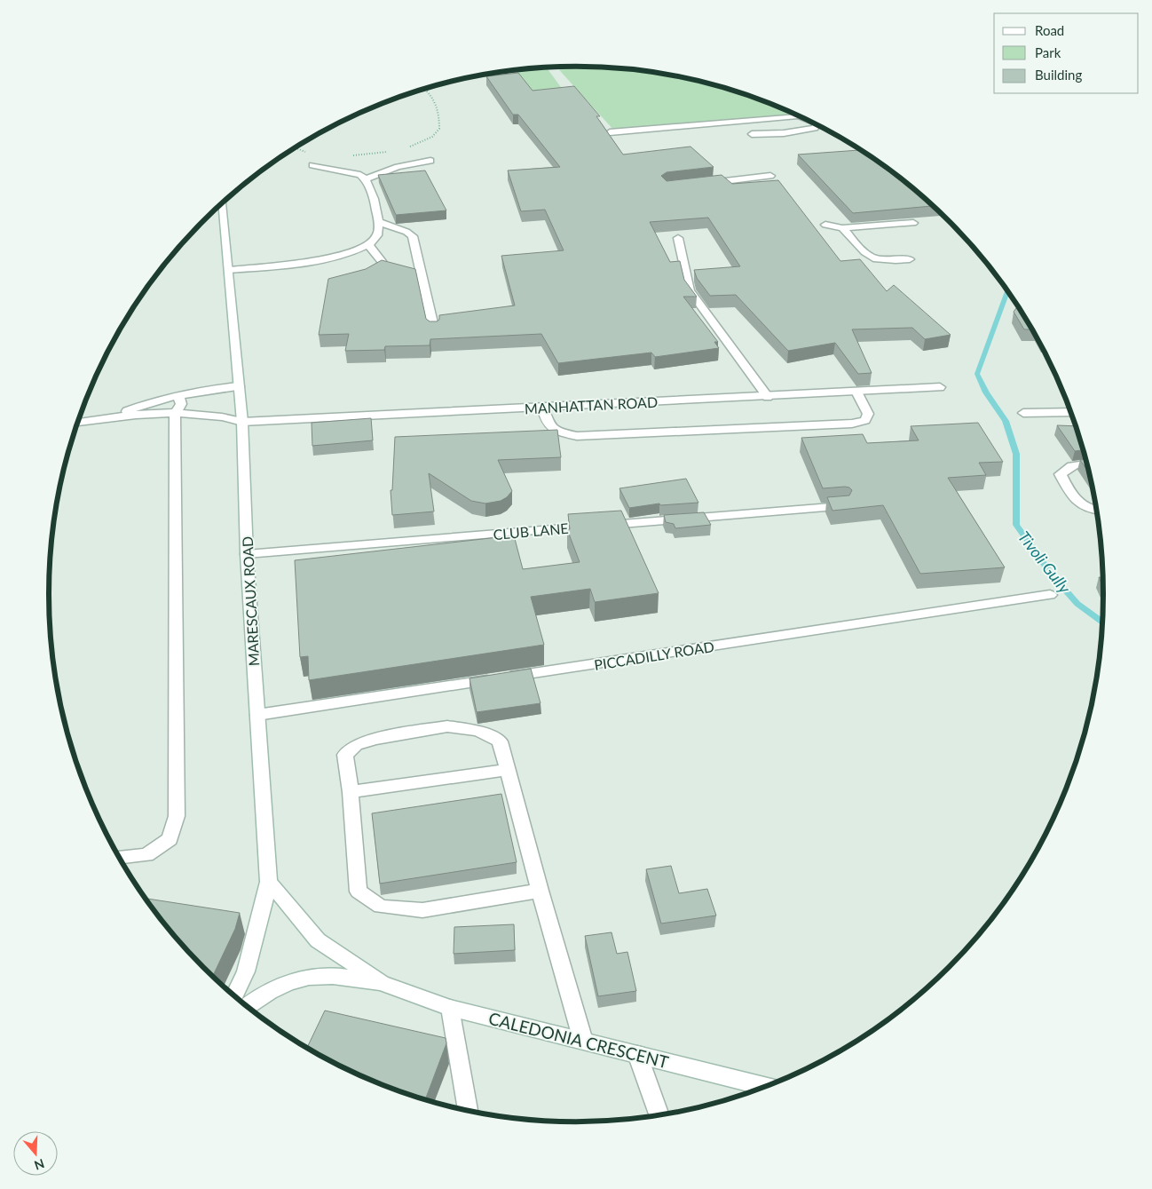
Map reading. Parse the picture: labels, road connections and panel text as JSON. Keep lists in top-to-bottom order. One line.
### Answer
{"streets":{"street":["MANHATTAN ROAD","CLUB LANE","MARESCAUX ROAD","PICCADILLY ROAD","CALEDONIA CRESCENT"]},"crossings":[["MANHATTAN ROAD","MARESCAUX ROAD"],["CLUB LANE","MARESCAUX ROAD"],["MARESCAUX ROAD","PICCADILLY ROAD"],["MARESCAUX ROAD","CALEDONIA CRESCENT"]],"water":["Tivoli Gully"],"legend":["Road","Park","Building"],"north":"bottom"}
